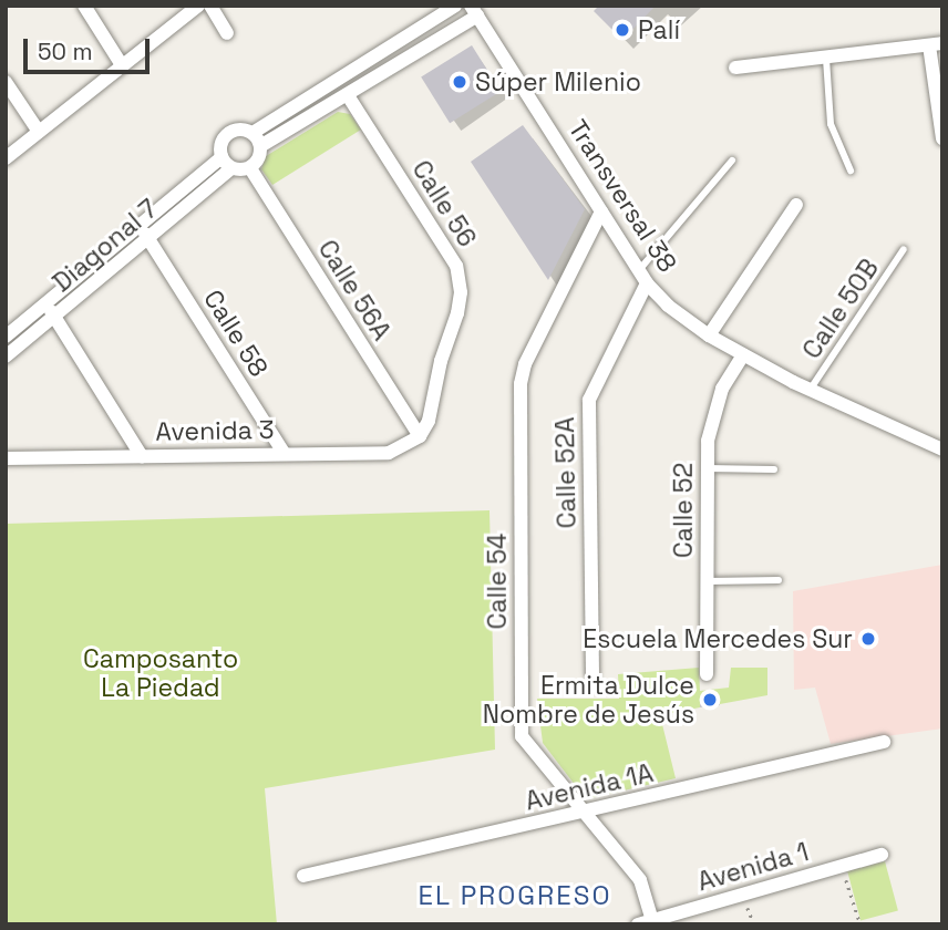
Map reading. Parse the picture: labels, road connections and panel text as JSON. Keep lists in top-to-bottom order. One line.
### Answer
{"streets":{"street":["Transversal 38","Calle 56","Diagonal 7","Calle 56A","Calle 58","Avenida 3","Calle 52A","Calle 52","Calle 54","Avenida 1A","Avenida 1"],"lane":["Calle 50B"]},"crossings":[["Transversal 38","Diagonal 7"],["Transversal 38","Calle 50B"],["Transversal 38","Calle 52A"],["Transversal 38","Calle 52"],["Transversal 38","Calle 54"],["Calle 56","Diagonal 7"],["Calle 56","Calle 56A"],["Calle 56","Avenida 3"],["Diagonal 7","Calle 56A"],["Diagonal 7","Calle 58"],["Calle 56A","Avenida 3"],["Calle 58","Avenida 3"],["Calle 54","Avenida 1A"],["Calle 54","Avenida 1"]],"districts":["EL PROGRESO"],"parks":["Camposanto La Piedad"],"places":["Palí","Súper Milenio","Escuela Mercedes Sur","Ermita Dulce Nombre de Jesús"],"scale_bar":"50 m"}
